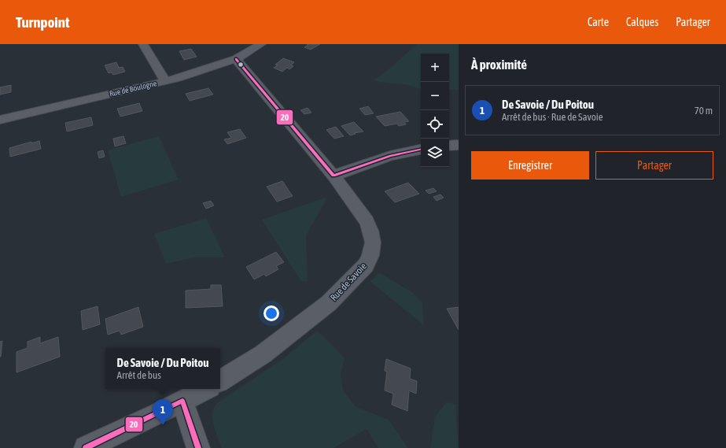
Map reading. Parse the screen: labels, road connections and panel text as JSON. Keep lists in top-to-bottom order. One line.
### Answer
{"streets":{"street":["Rue de Boulogne","Rue de Savoie"]},"crossings":[["Rue de Boulogne","Rue de Savoie"]],"lines":["transit line 20"],"page":{"header":"Turnpoint","nav":["Carte","Calques","Partager"],"heading":"À proximité","map_buttons":["+","−"],"list":[{"mark":"1","name":"De Savoie / Du Poitou","note":"Arrêt de bus · Rue de Savoie","value":"70 m"}],"buttons":["Enregistrer","Partager"],"popup":["De Savoie / Du Poitou","Arrêt de bus"],"pins":"1"}}
